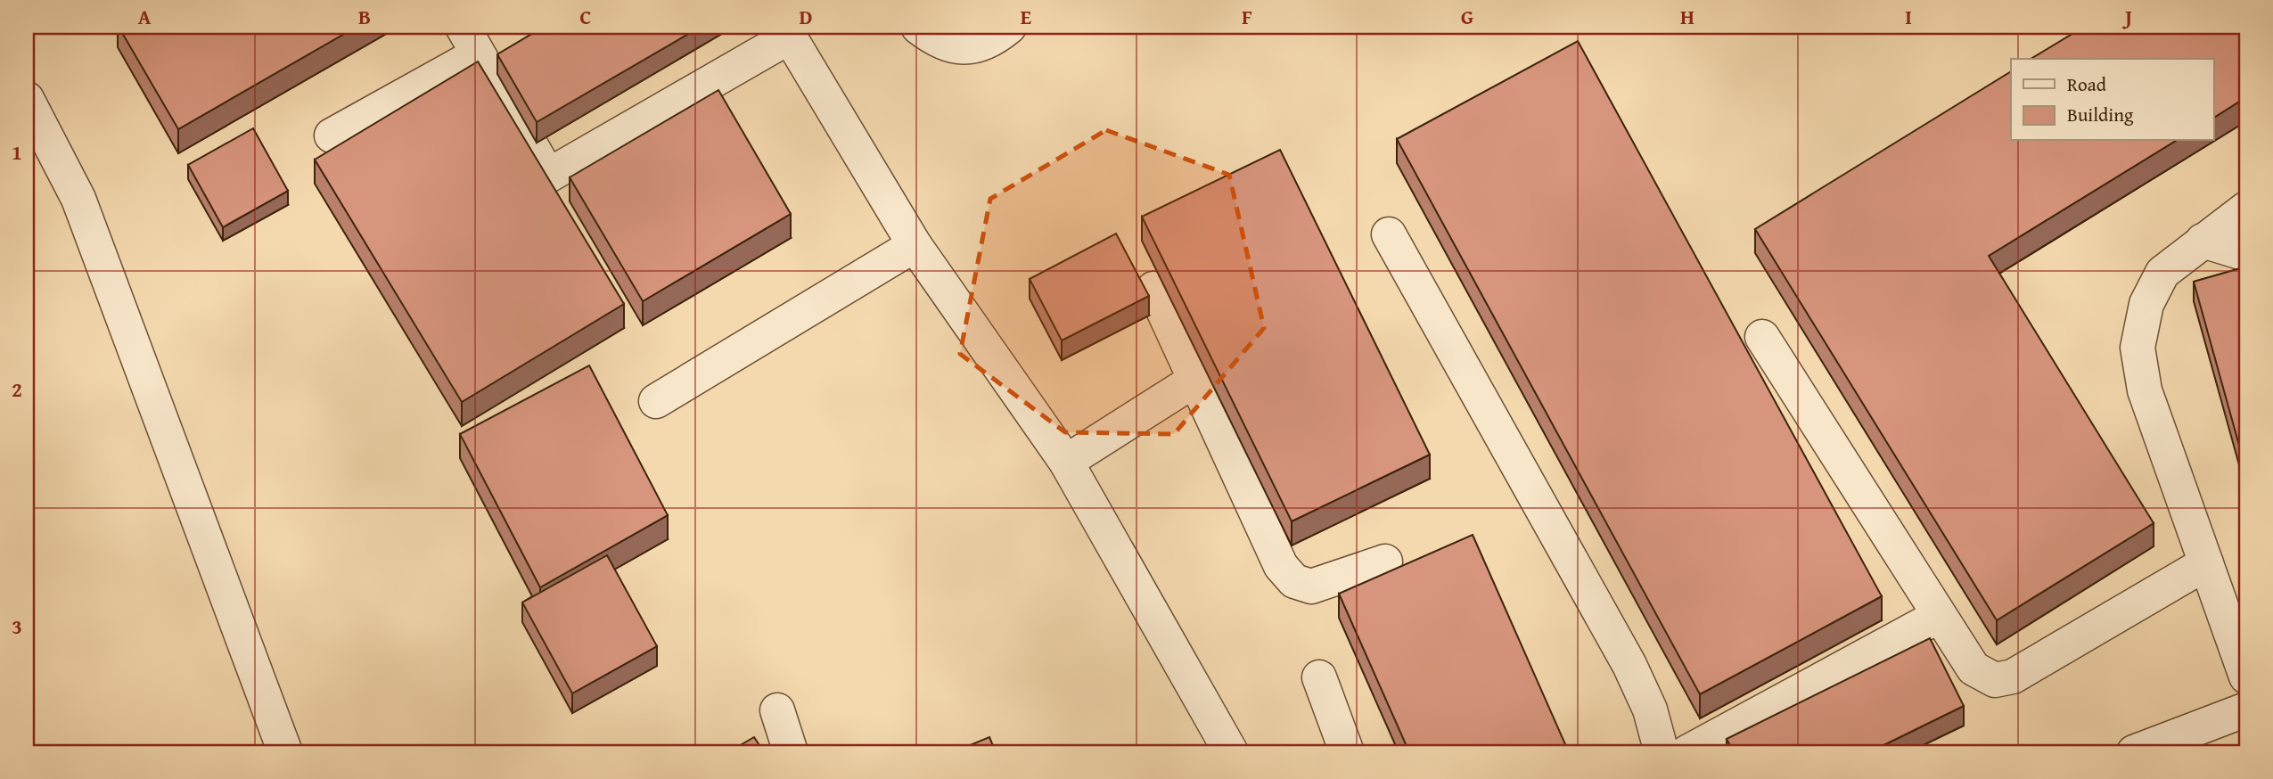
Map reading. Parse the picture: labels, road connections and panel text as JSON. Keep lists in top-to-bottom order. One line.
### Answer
{"legend":["Road","Building"],"grid":{"columns":["A","B","C","D","E","F","G","H","I","J"],"rows":["1","2","3"]}}
